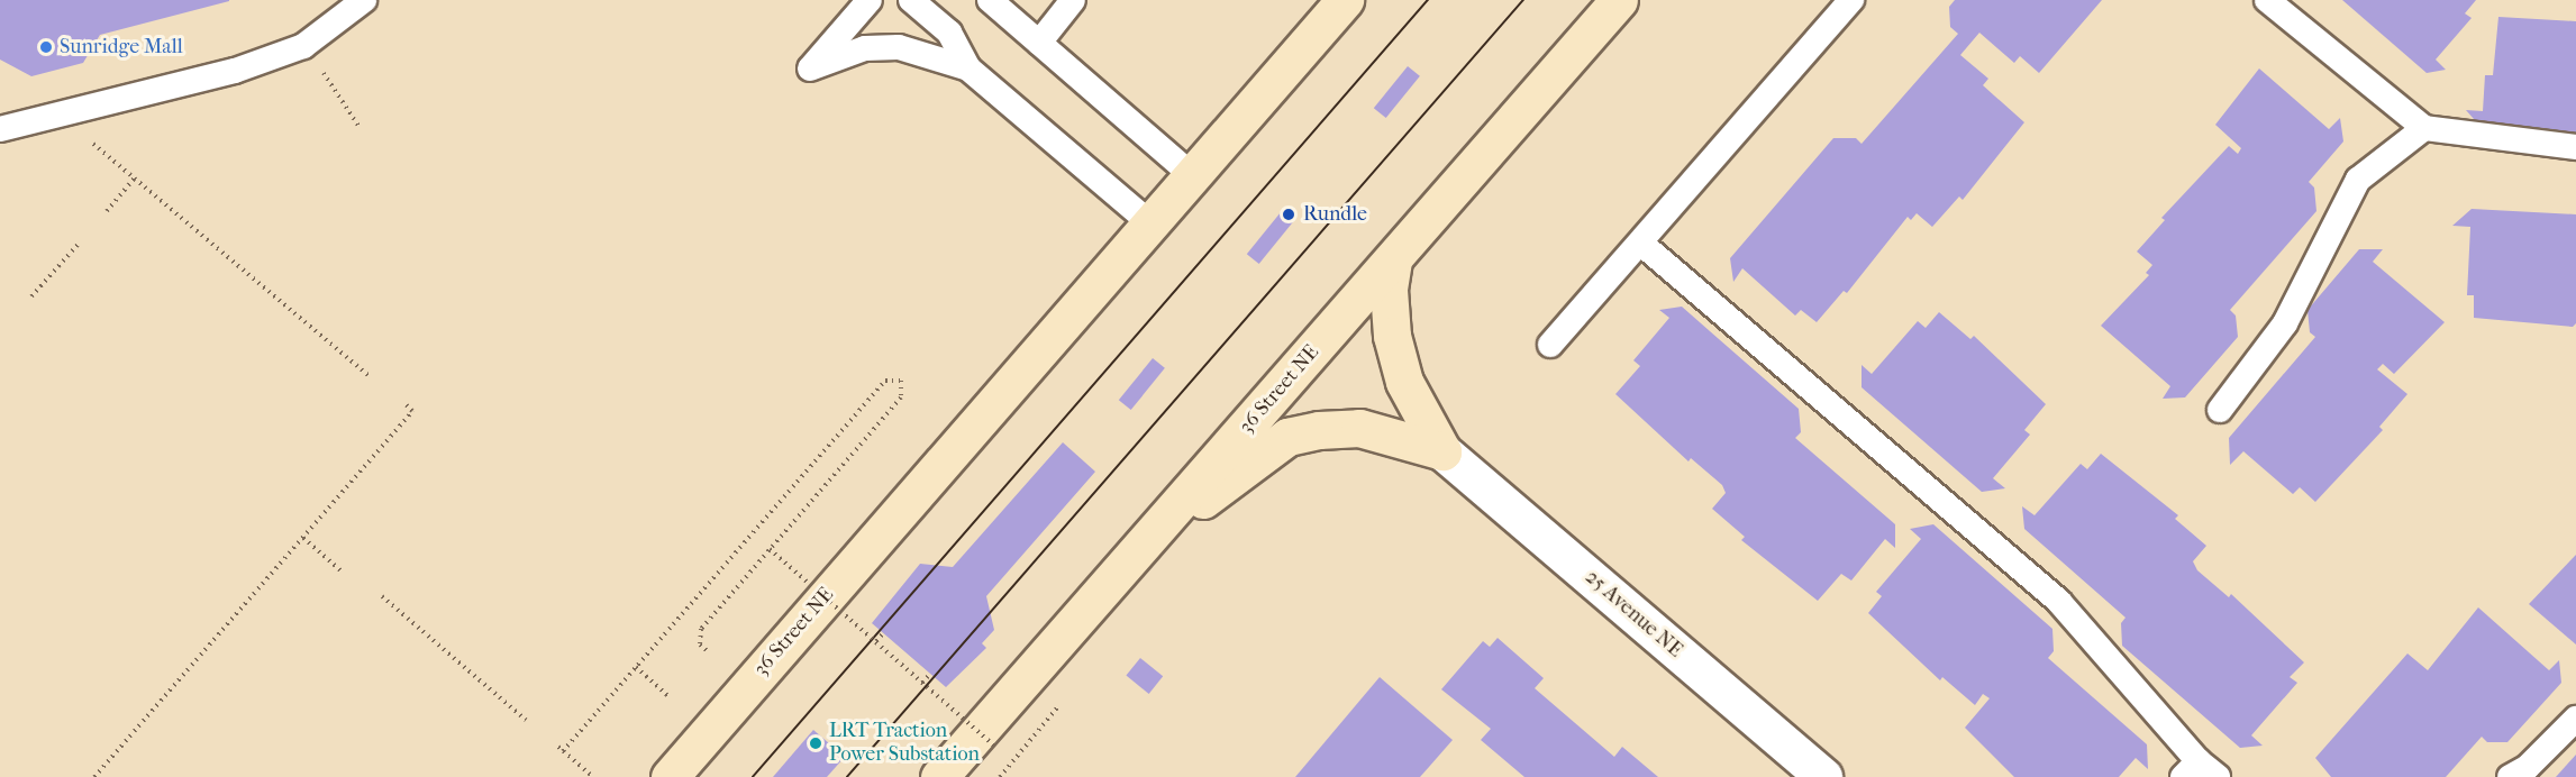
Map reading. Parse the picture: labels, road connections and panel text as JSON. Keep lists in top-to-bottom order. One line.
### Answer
{"streets":{"main road":["36 Street NE"],"street":["25 Avenue NE"]},"places":["Sunridge Mall","Rundle","LRT Traction Power Substation"]}
